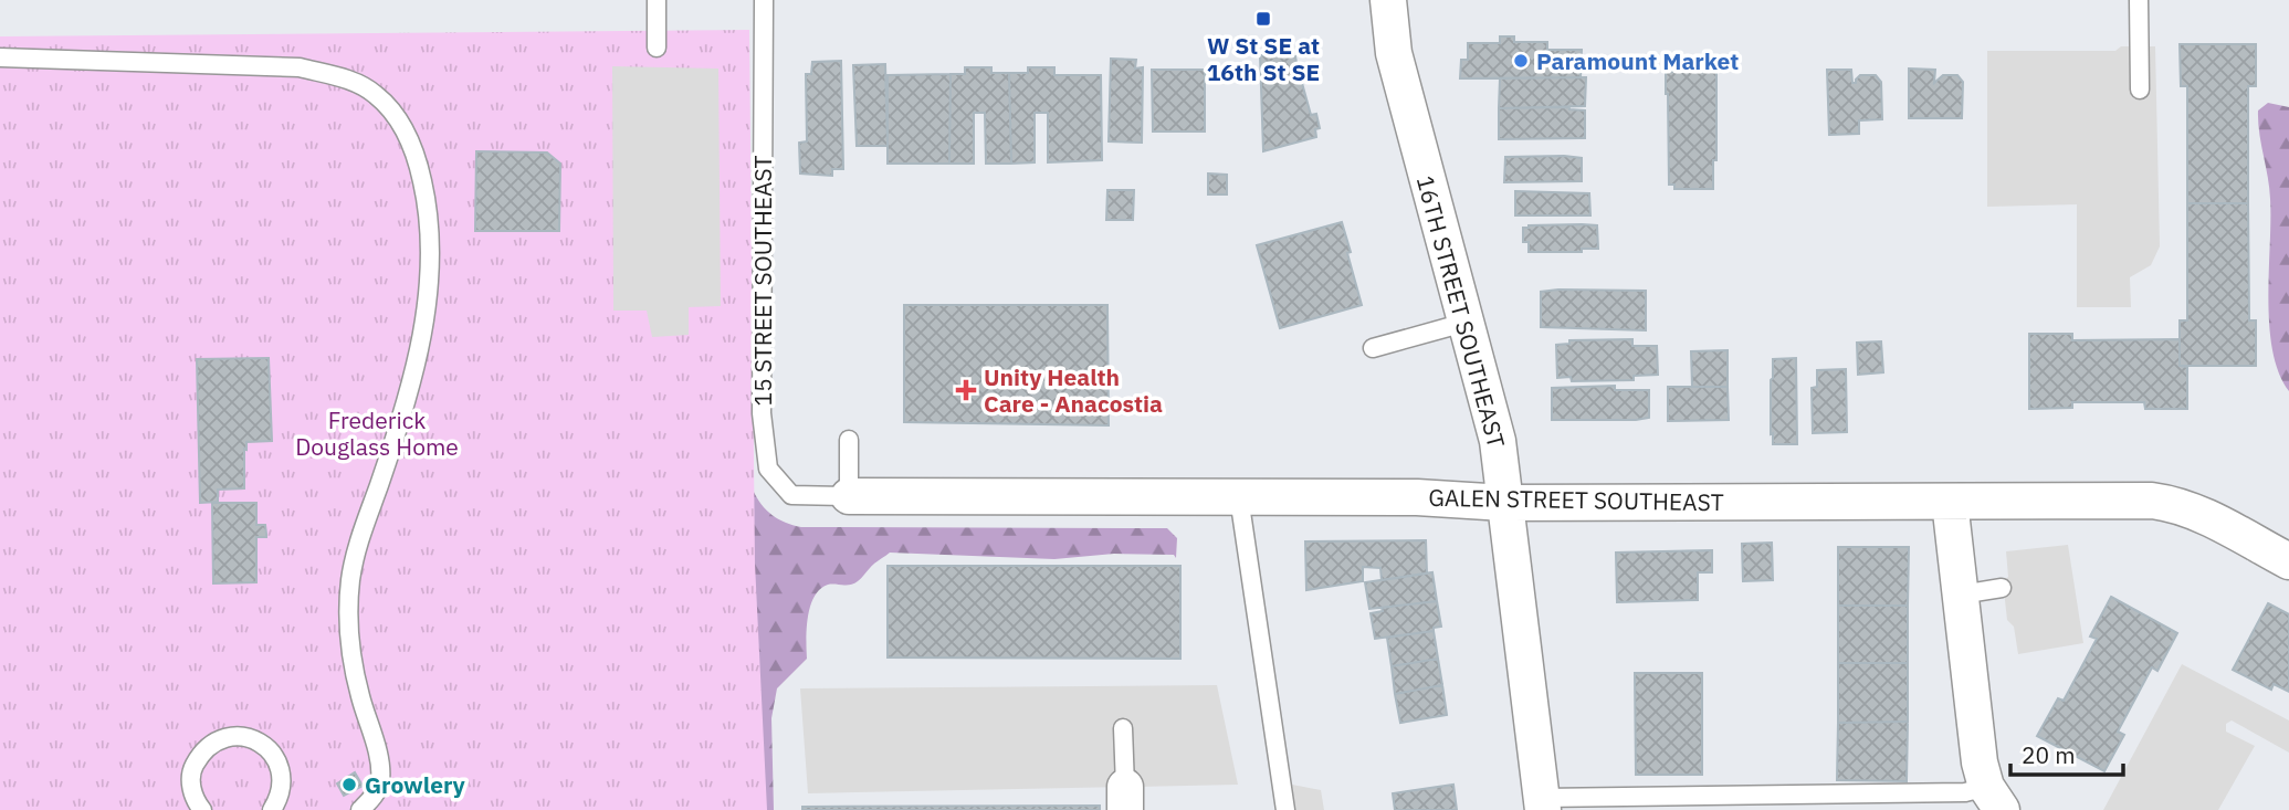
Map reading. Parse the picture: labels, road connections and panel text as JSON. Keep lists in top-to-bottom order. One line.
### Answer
{"streets":{"street":["16TH STREET SOUTHEAST","GALEN STREET SOUTHEAST"],"lane":["15 STREET SOUTHEAST"]},"crossings":[["15 STREET SOUTHEAST","GALEN STREET SOUTHEAST"],["16TH STREET SOUTHEAST","GALEN STREET SOUTHEAST"]],"parks":["Frederick Douglass Home"],"places":{"transit":["W St SE at 16th St SE"],"other":["Paramount Market","Growlery"],"health":["Unity Health Care - Anacostia"]},"scale_bar":"20 m"}
